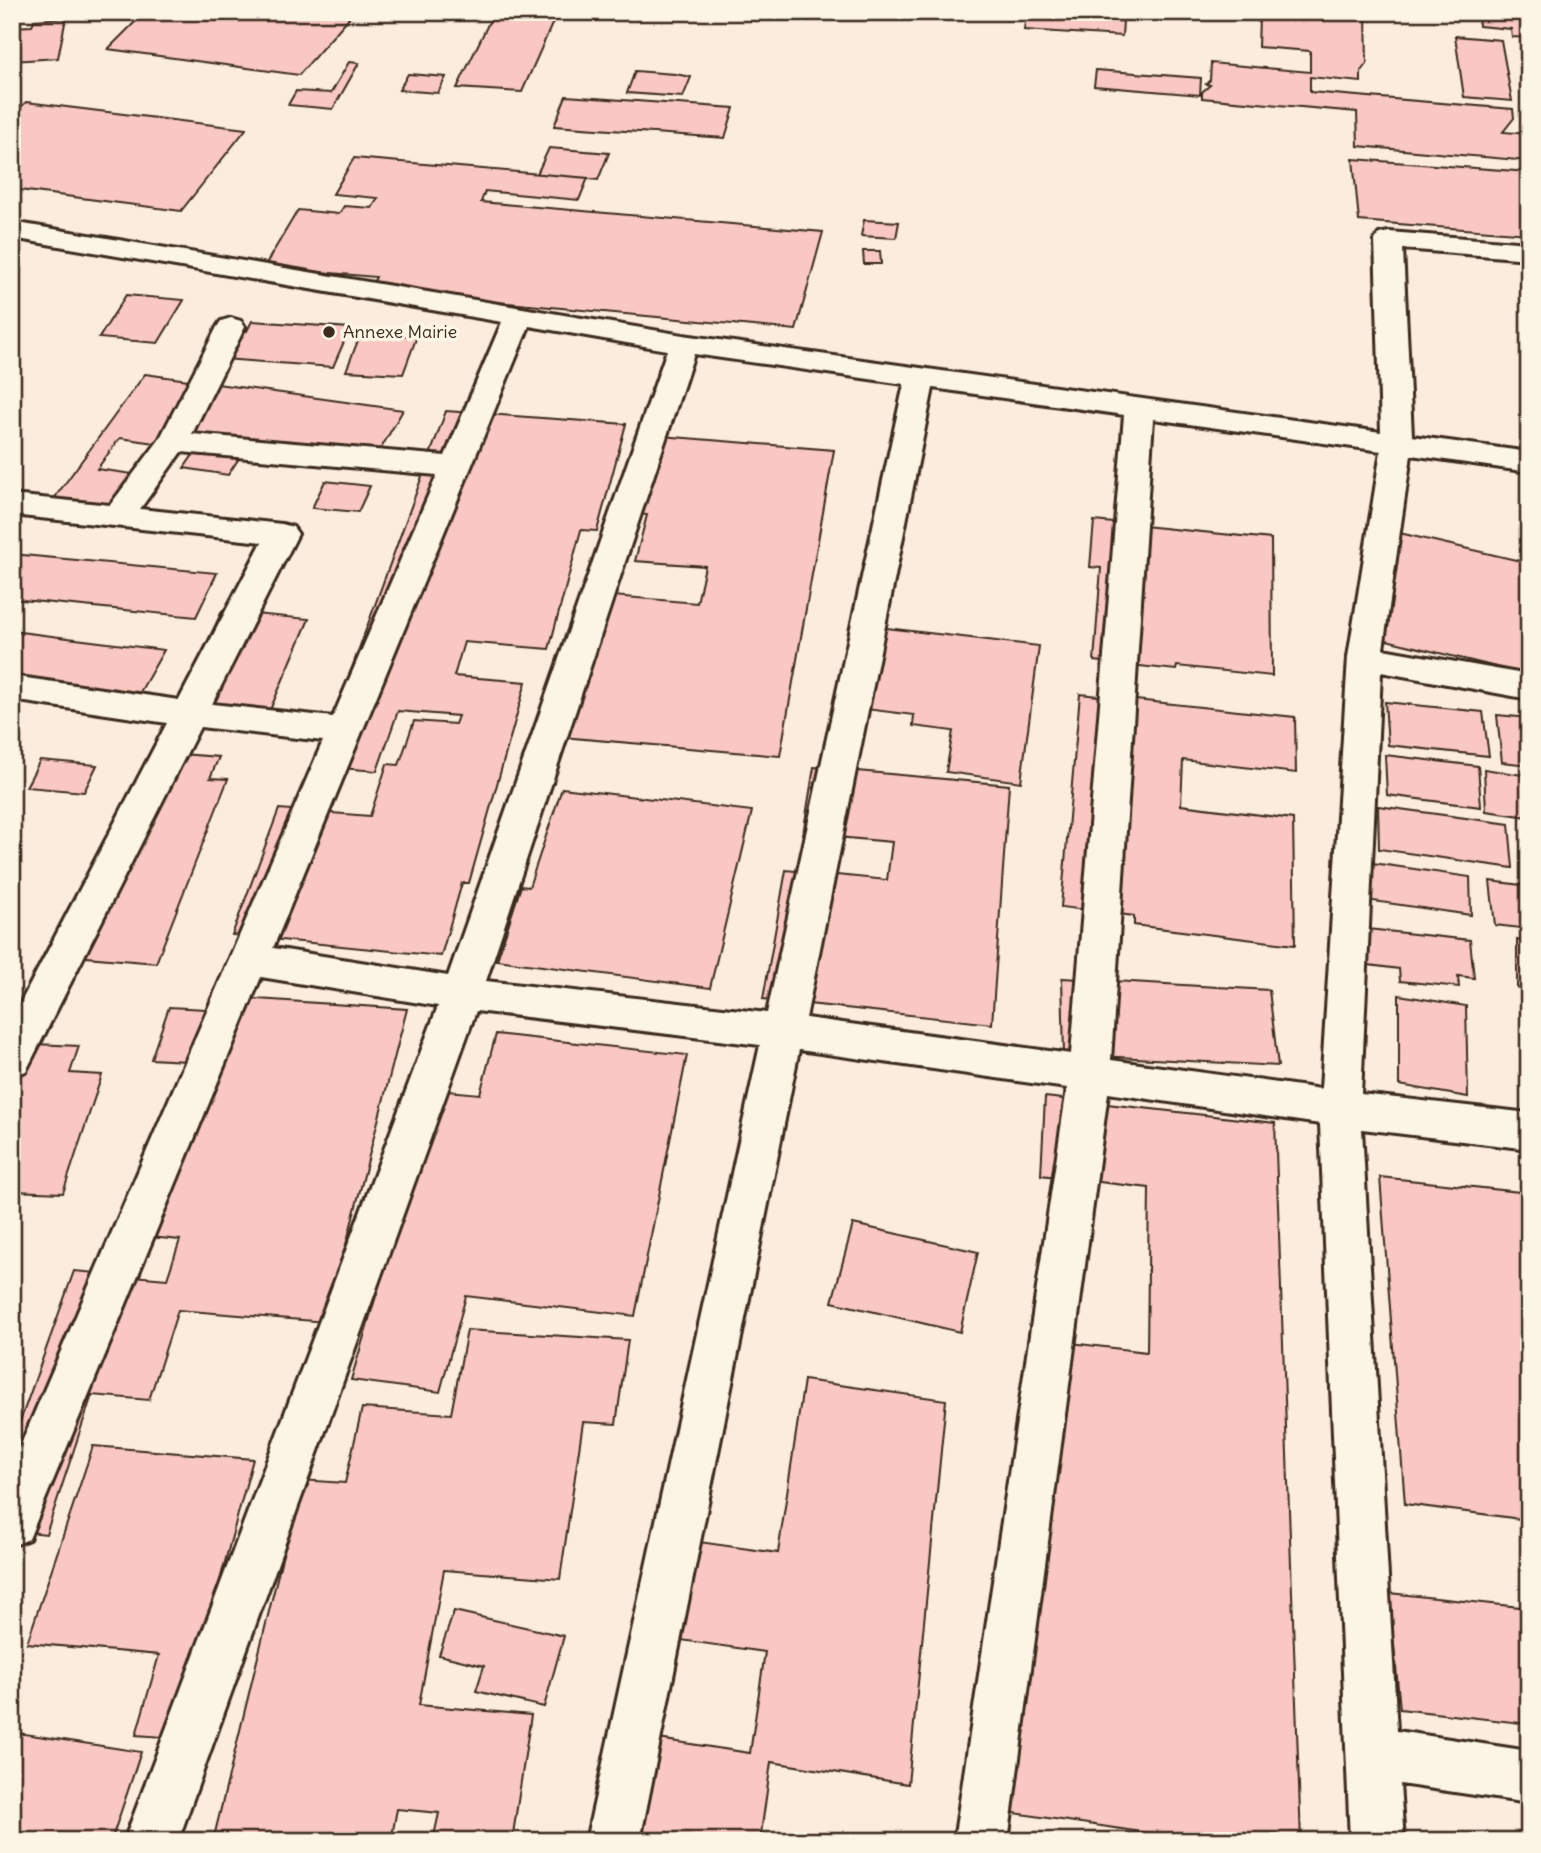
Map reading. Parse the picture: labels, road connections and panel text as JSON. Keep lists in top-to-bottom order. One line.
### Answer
{"places":["Annexe Mairie"]}
